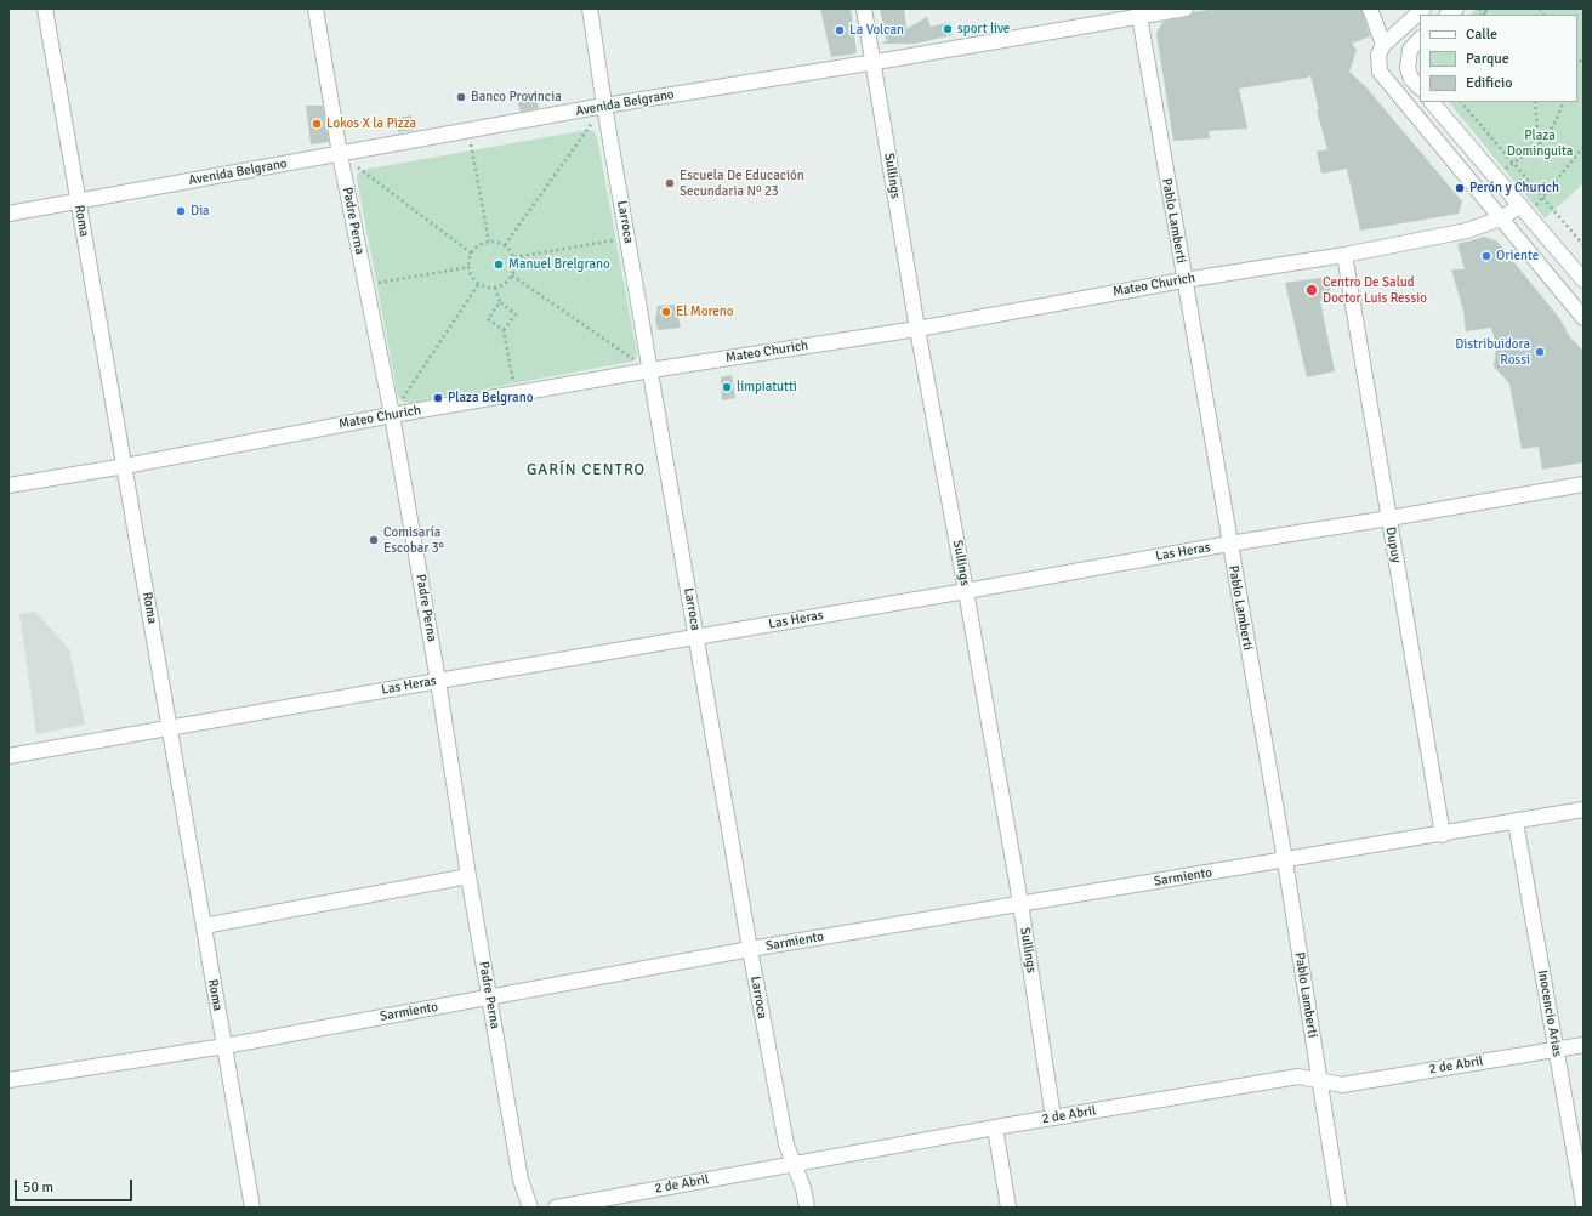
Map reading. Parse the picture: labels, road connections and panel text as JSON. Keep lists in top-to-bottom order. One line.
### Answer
{"streets":{"street":["Avenida Belgrano","Sullings","Roma","Padre Perna","Pablo Lamberti","Larroca","Mateo Churich","Dupuy","Las Heras","Sarmiento","Inocencio Arias","2 de Abril"]},"crossings":[["Avenida Belgrano","Sullings"],["Avenida Belgrano","Roma"],["Avenida Belgrano","Padre Perna"],["Avenida Belgrano","Pablo Lamberti"],["Avenida Belgrano","Larroca"],["Sullings","Mateo Churich"],["Sullings","Las Heras"],["Sullings","Sarmiento"],["Sullings","2 de Abril"],["Roma","Mateo Churich"],["Roma","Las Heras"],["Roma","Sarmiento"],["Padre Perna","Mateo Churich"],["Padre Perna","Las Heras"],["Padre Perna","Sarmiento"],["Pablo Lamberti","Mateo Churich"],["Pablo Lamberti","Las Heras"],["Pablo Lamberti","Sarmiento"],["Pablo Lamberti","2 de Abril"],["Larroca","Mateo Churich"],["Larroca","Las Heras"],["Larroca","Sarmiento"],["Larroca","2 de Abril"],["Mateo Churich","Dupuy"],["Dupuy","Las Heras"],["Dupuy","Sarmiento"],["Sarmiento","Inocencio Arias"],["Inocencio Arias","2 de Abril"]],"districts":["GARÍN CENTRO"],"parks":["Plaza Dominguita"],"places":["sport live","La Volcan","Banco Provincia","Lokos X la Pizza","Escuela De Educación Secundaria Nº 23","Perón y Churich","Dia","Oriente","Manuel Brelgrano","Centro De Salud Doctor Luis Ressio","El Moreno","Distribuidora Rossi","limpiatutti","Plaza Belgrano","Comisaría Escobar 3°"],"legend":["Calle","Parque","Edificio"],"scale_bar":"50 m"}
